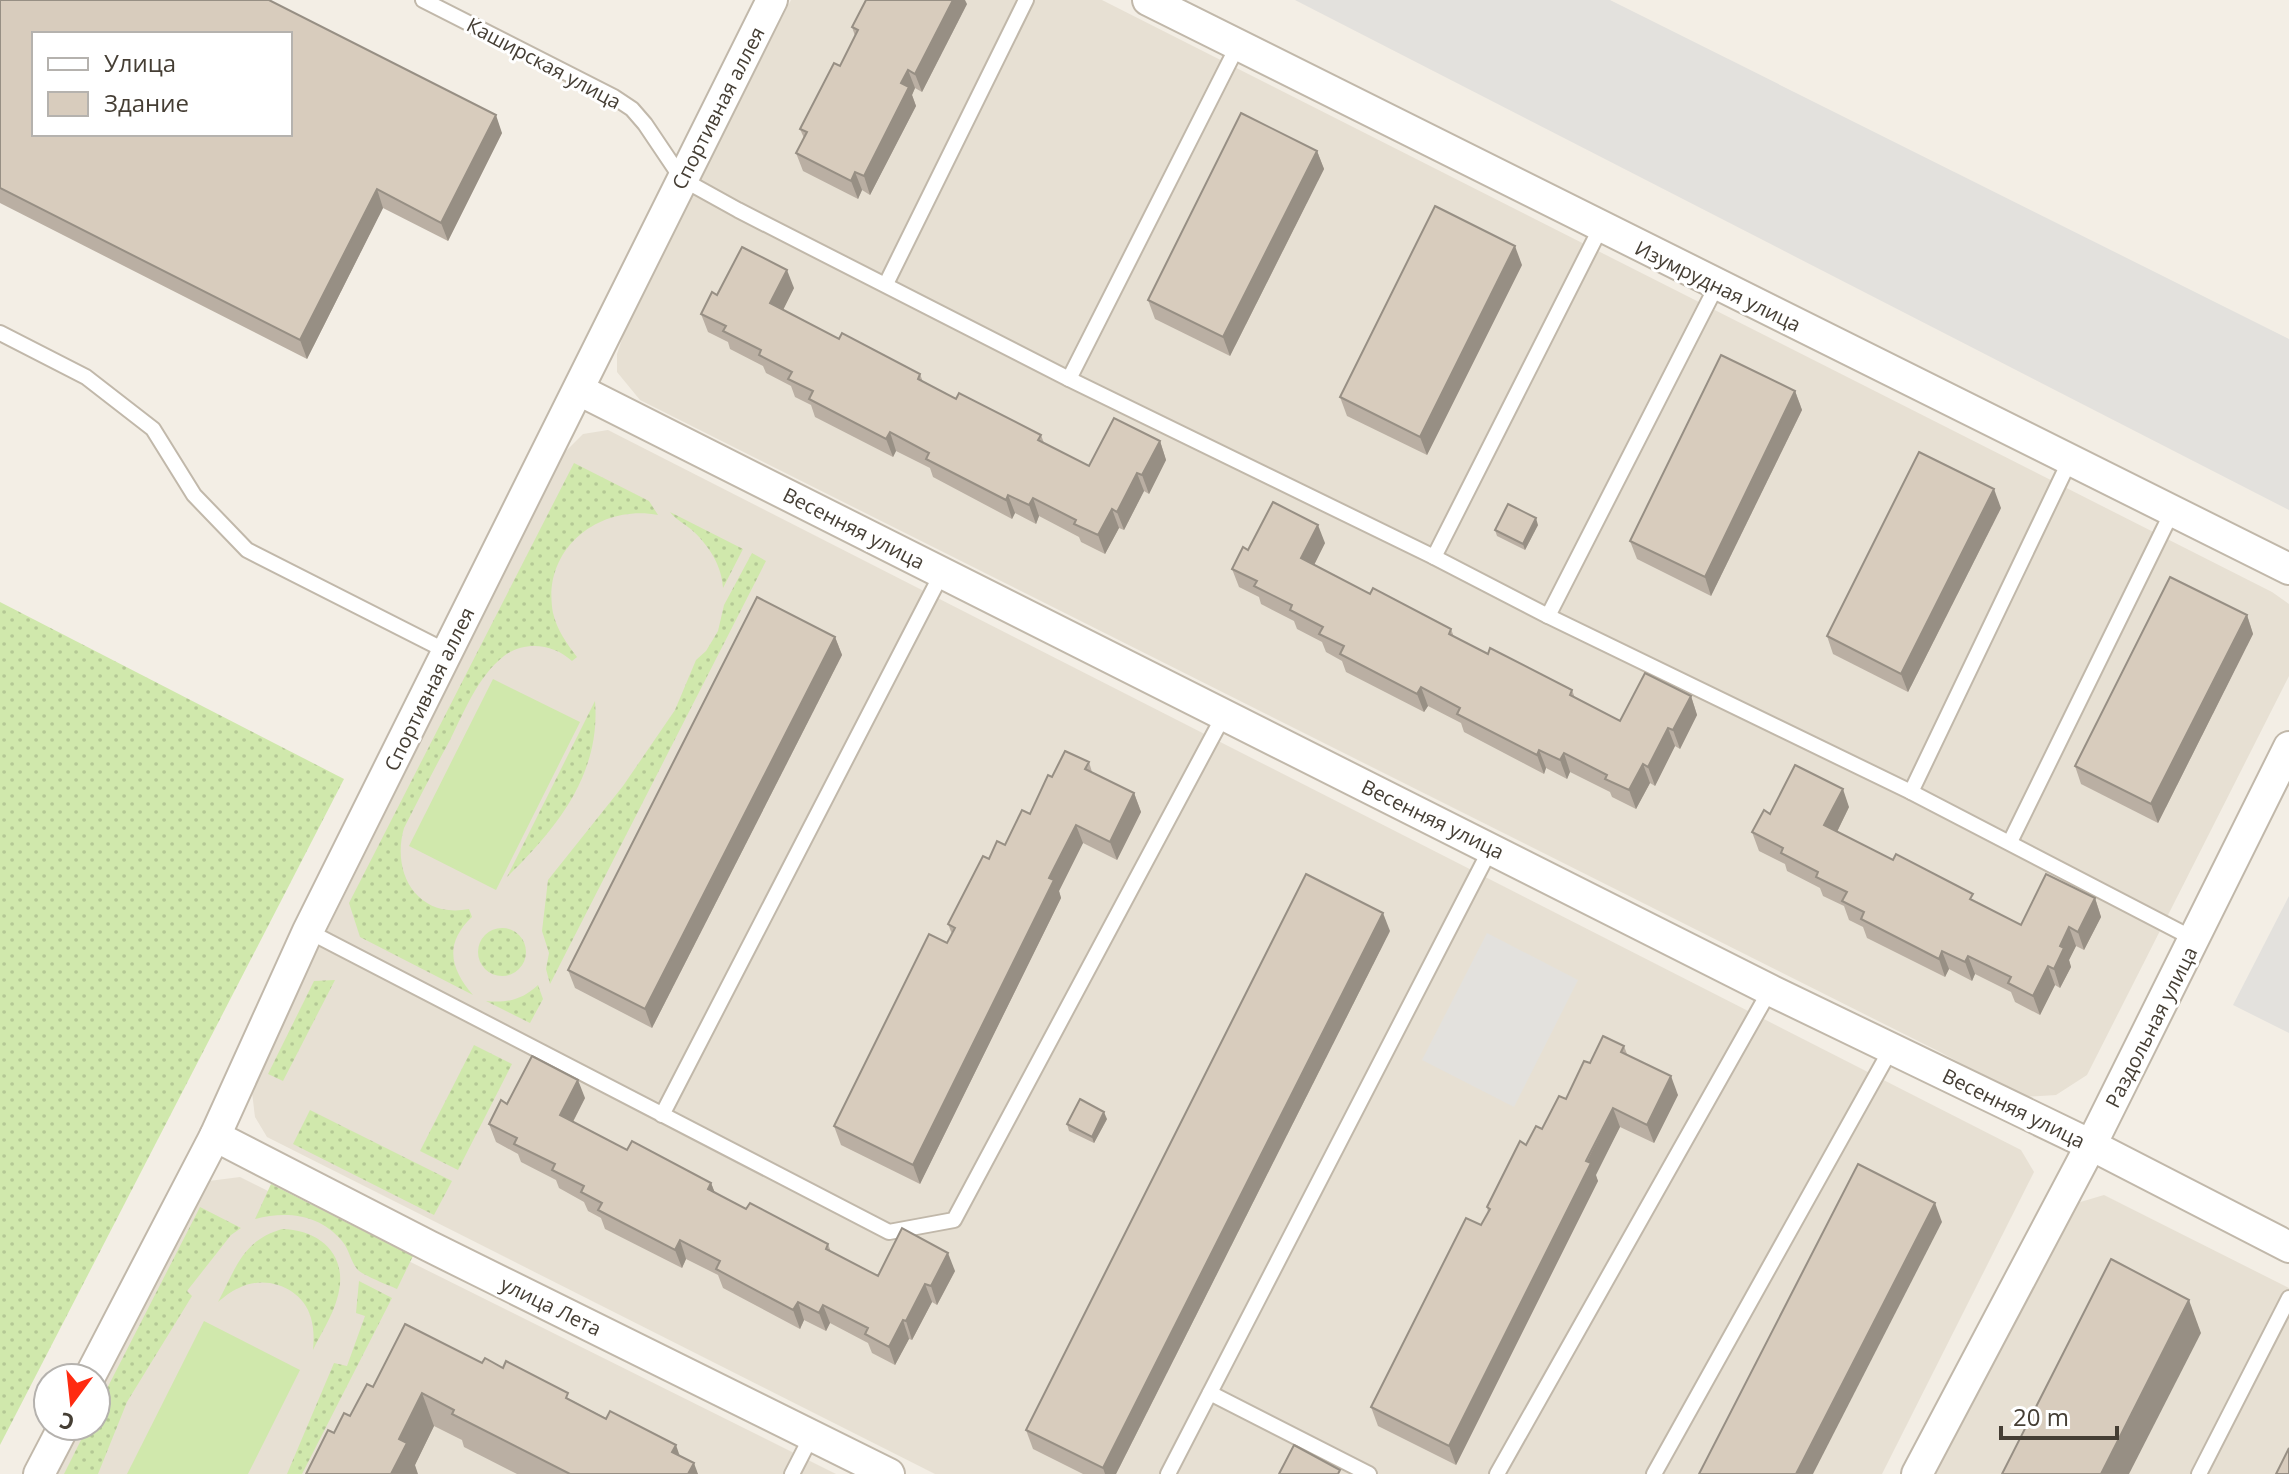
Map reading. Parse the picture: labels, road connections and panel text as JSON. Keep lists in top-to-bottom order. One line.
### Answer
{"streets":{"street":["Спортивная аллея","Изумрудная улица","Весенняя улица","Раздольная улица","улица Лета"],"lane":["Каширская улица"]},"crossings":[["Каширская улица","Спортивная аллея"],["Спортивная аллея","Весенняя улица"],["Спортивная аллея","улица Лета"],["Весенняя улица","Раздольная улица"]],"legend":["Улица","Здание"],"scale_bar":"20 m","north":"bottom"}
